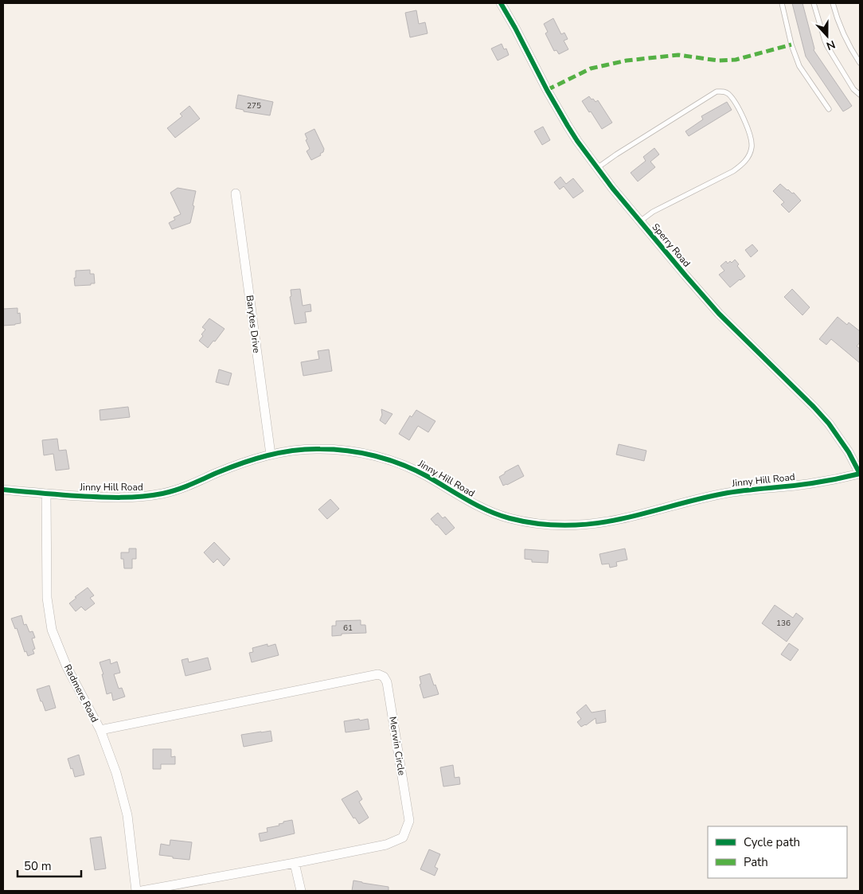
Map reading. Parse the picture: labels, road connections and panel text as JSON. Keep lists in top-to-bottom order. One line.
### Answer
{"streets":{"street":["Sperry Road","Barytes Drive","Jinny Hill Road","Radmere Road","Merwin Circle"]},"crossings":[["Sperry Road","Jinny Hill Road"],["Barytes Drive","Jinny Hill Road"],["Jinny Hill Road","Radmere Road"],["Radmere Road","Merwin Circle"]],"house_numbers":["275","136","61"],"legend":["Cycle path","Path"],"scale_bar":"50 m","north":"bottom"}
